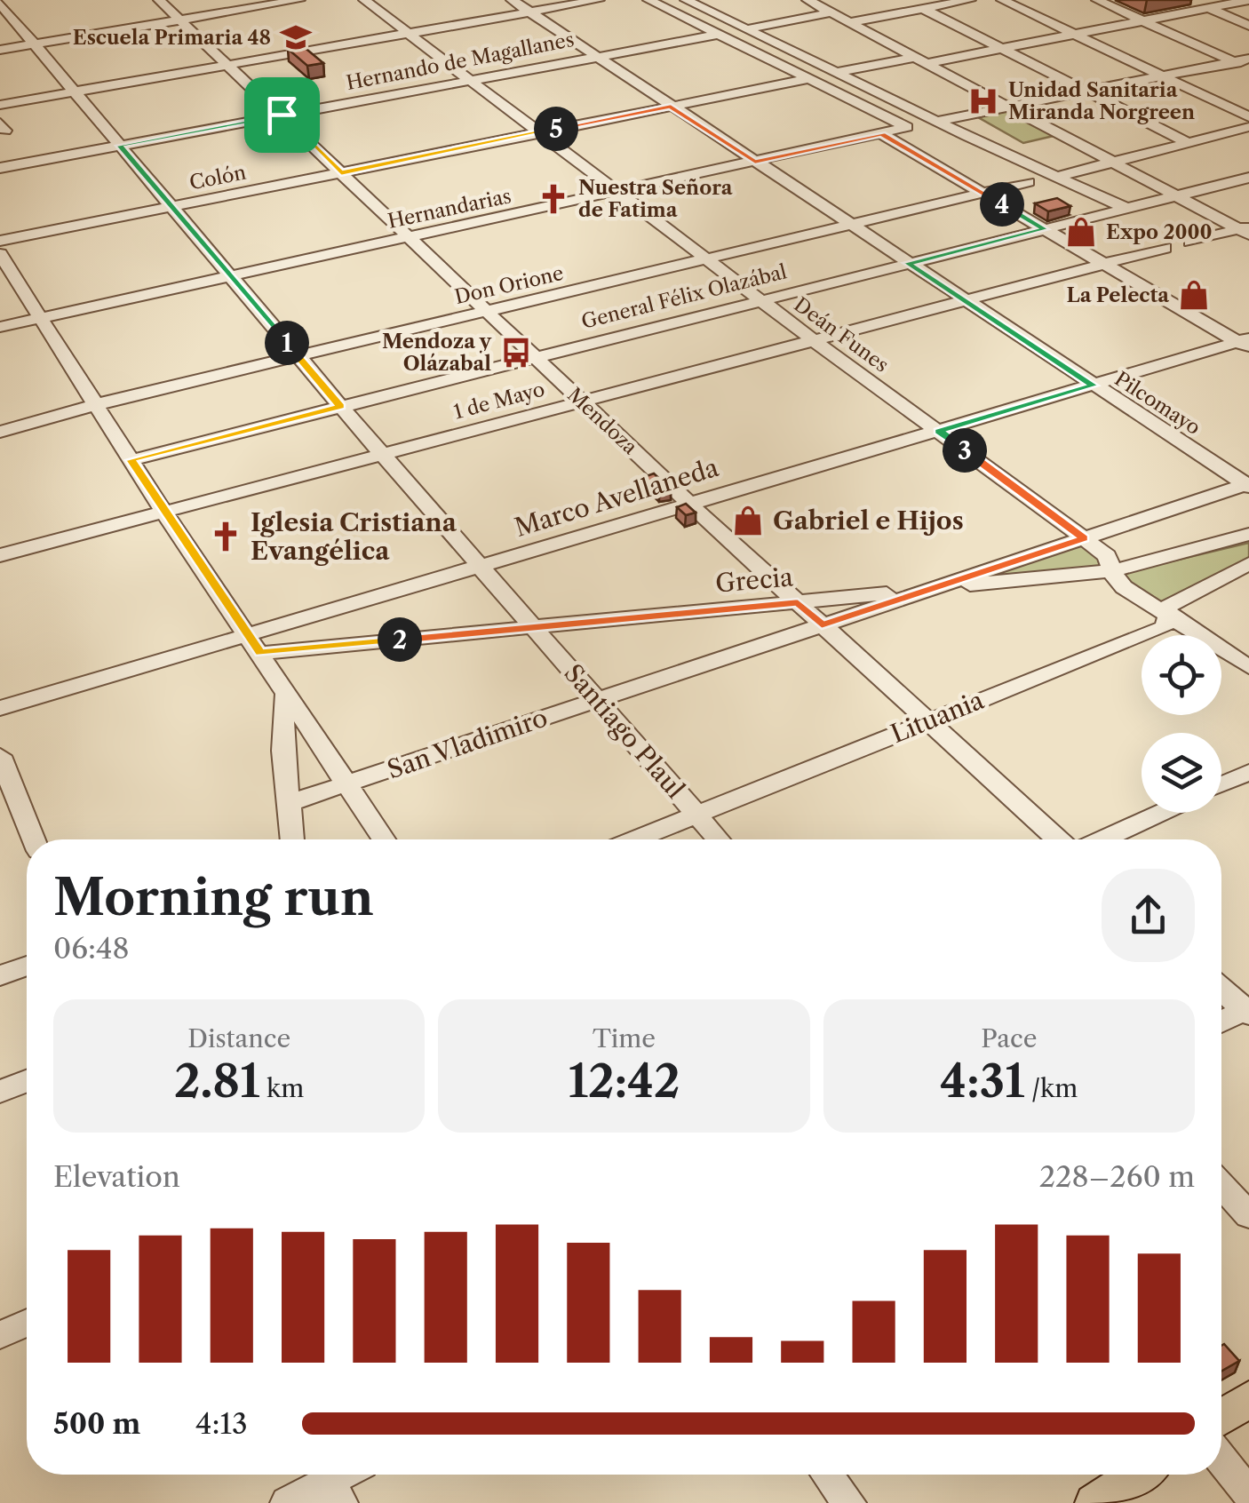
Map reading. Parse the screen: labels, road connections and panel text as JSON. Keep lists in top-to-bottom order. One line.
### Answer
{"streets":{"street":["Hernando de Magallanes","Colón","Hernandarias","Don Orione","General Félix Olazábal","Deán Funes","1 de Mayo","Pilcomayo","Mendoza","Marco Avellaneda","Grecia","Lituania","Santiago Plaul","San Vladimiro"]},"crossings":[["Hernando de Magallanes","Deán Funes"],["Hernando de Magallanes","Pilcomayo"],["Hernando de Magallanes","Mendoza"],["Hernando de Magallanes","Santiago Plaul"],["Colón","Hernandarias"],["Colón","Deán Funes"],["Colón","Pilcomayo"],["Colón","Mendoza"],["Colón","Santiago Plaul"],["Hernandarias","Deán Funes"],["Hernandarias","Pilcomayo"],["Hernandarias","Mendoza"],["Hernandarias","Santiago Plaul"],["Don Orione","Deán Funes"],["Don Orione","Pilcomayo"],["Don Orione","Mendoza"],["Don Orione","Santiago Plaul"],["General Félix Olazábal","Deán Funes"],["General Félix Olazábal","Pilcomayo"],["General Félix Olazábal","Mendoza"],["General Félix Olazábal","Santiago Plaul"],["Deán Funes","1 de Mayo"],["Deán Funes","Marco Avellaneda"],["Deán Funes","Grecia"],["Deán Funes","Lituania"],["Deán Funes","San Vladimiro"],["1 de Mayo","Pilcomayo"],["1 de Mayo","Mendoza"],["1 de Mayo","Santiago Plaul"],["Pilcomayo","Marco Avellaneda"],["Pilcomayo","San Vladimiro"],["Mendoza","Marco Avellaneda"],["Mendoza","Grecia"],["Mendoza","Lituania"],["Mendoza","San Vladimiro"],["Marco Avellaneda","Santiago Plaul"],["Grecia","Santiago Plaul"],["Grecia","San Vladimiro"],["Lituania","Santiago Plaul"],["Santiago Plaul","San Vladimiro"]],"places":{"school or university":["Escuela Primaria 48"],"hospital":["Unidad Sanitaria Miranda Norgreen"],"church":["Nuestra Señora de Fatima","Iglesia Cristiana Evangélica"],"shop":["Expo 2000","La Pelecta","Gabriel e Hijos"],"bus stop":["Mendoza y Olázabal"]},"page":{"pins":["5","4","1","3","2"],"heading":["Morning run","06:48"],"stats":[["Distance","2.81 km"],["Time","12:42"],["Pace","4:31 /km"]],"chart":["Elevation","228–260 m"],"list":[{"name":"500 m","note":"4:13"}]}}
